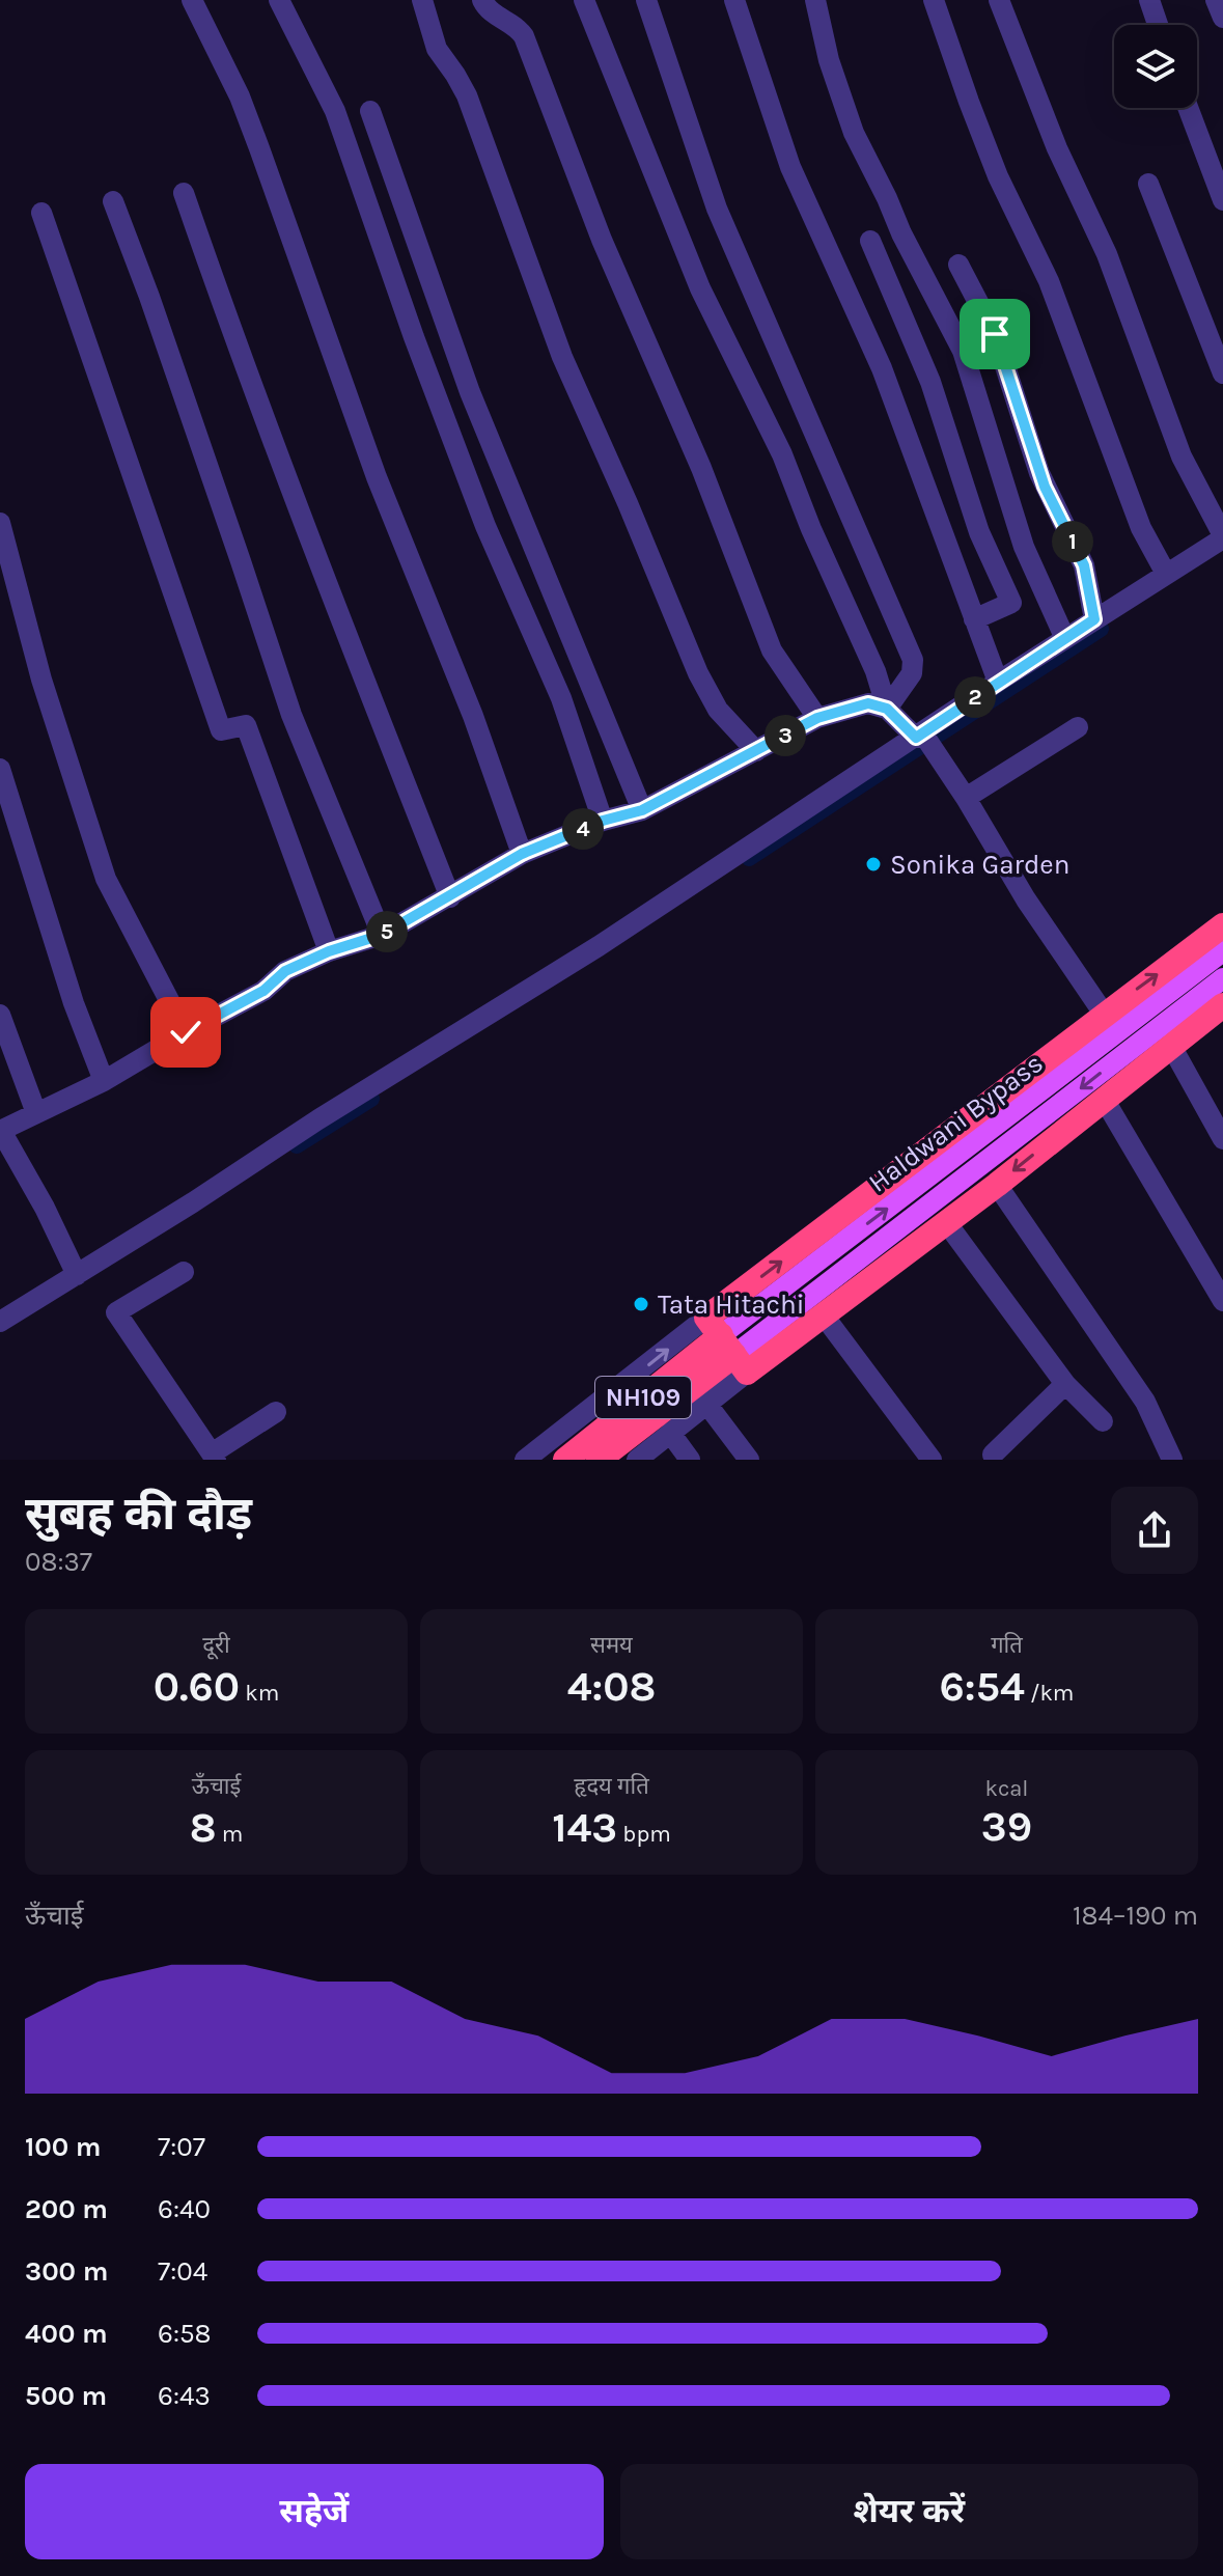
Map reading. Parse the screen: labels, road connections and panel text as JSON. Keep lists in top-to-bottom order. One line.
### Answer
{"streets":{"highway":["NH109"],"main road":["Haldwani Bypass"]},"crossings":[["Haldwani Bypass","NH109"]],"places":["Sonika Garden","Tata Hitachi"],"page":{"pins":["1","2","3","4","5"],"heading":["सुबह की दौड़","08:37"],"stats":[["दूरी","0.60 km"],["समय","4:08"],["गति","6:54 /km"],["ऊँचाई","8 m"],["हृदय गति","143 bpm"],["kcal","39"]],"chart":["ऊँचाई","184–190 m"],"list":[{"name":"100 m","note":"7:07"},{"name":"200 m","note":"6:40"},{"name":"300 m","note":"7:04"},{"name":"400 m","note":"6:58"},{"name":"500 m","note":"6:43"}],"buttons":["सहेजें","शेयर करें"]}}
